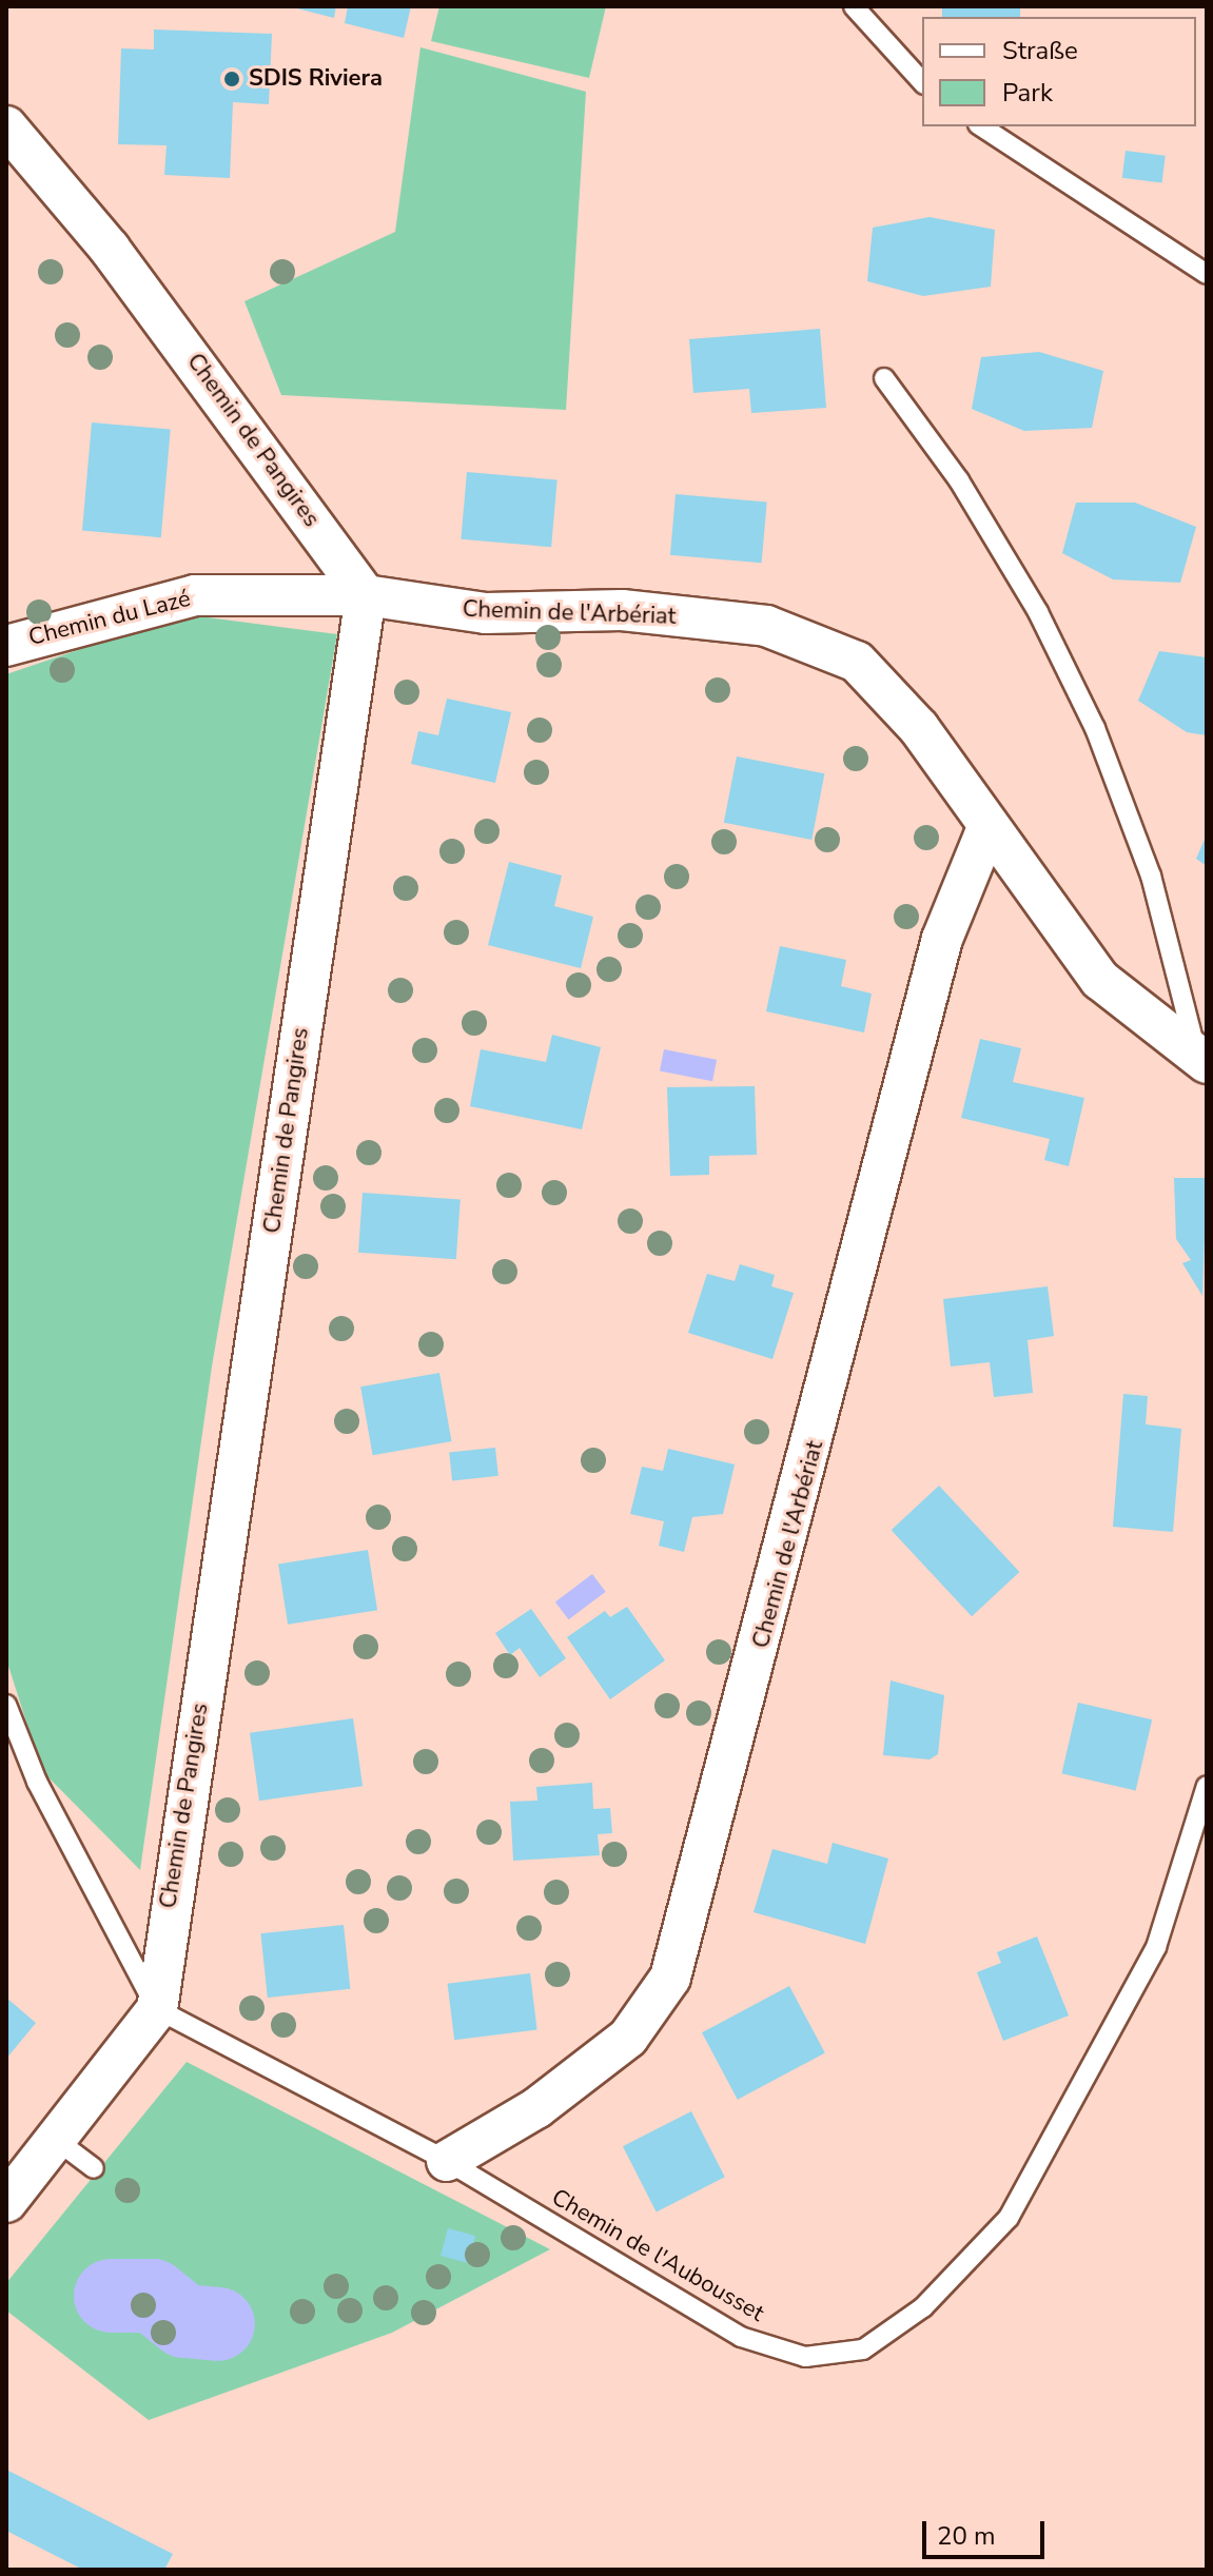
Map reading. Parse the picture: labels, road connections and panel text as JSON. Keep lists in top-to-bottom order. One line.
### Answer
{"streets":{"street":["Chemin de Pangires","Chemin de l'Arbériat","Chemin du Lazé"],"lane":["Chemin de l'Aubousset"]},"crossings":[["Chemin de Pangires","Chemin de l'Arbériat"],["Chemin de Pangires","Chemin du Lazé"],["Chemin de Pangires","Chemin de l'Aubousset"],["Chemin de l'Arbériat","Chemin du Lazé"],["Chemin de l'Arbériat","Chemin de l'Aubousset"]],"places":["SDIS Riviera"],"legend":["Straße","Park"],"scale_bar":"20 m"}
